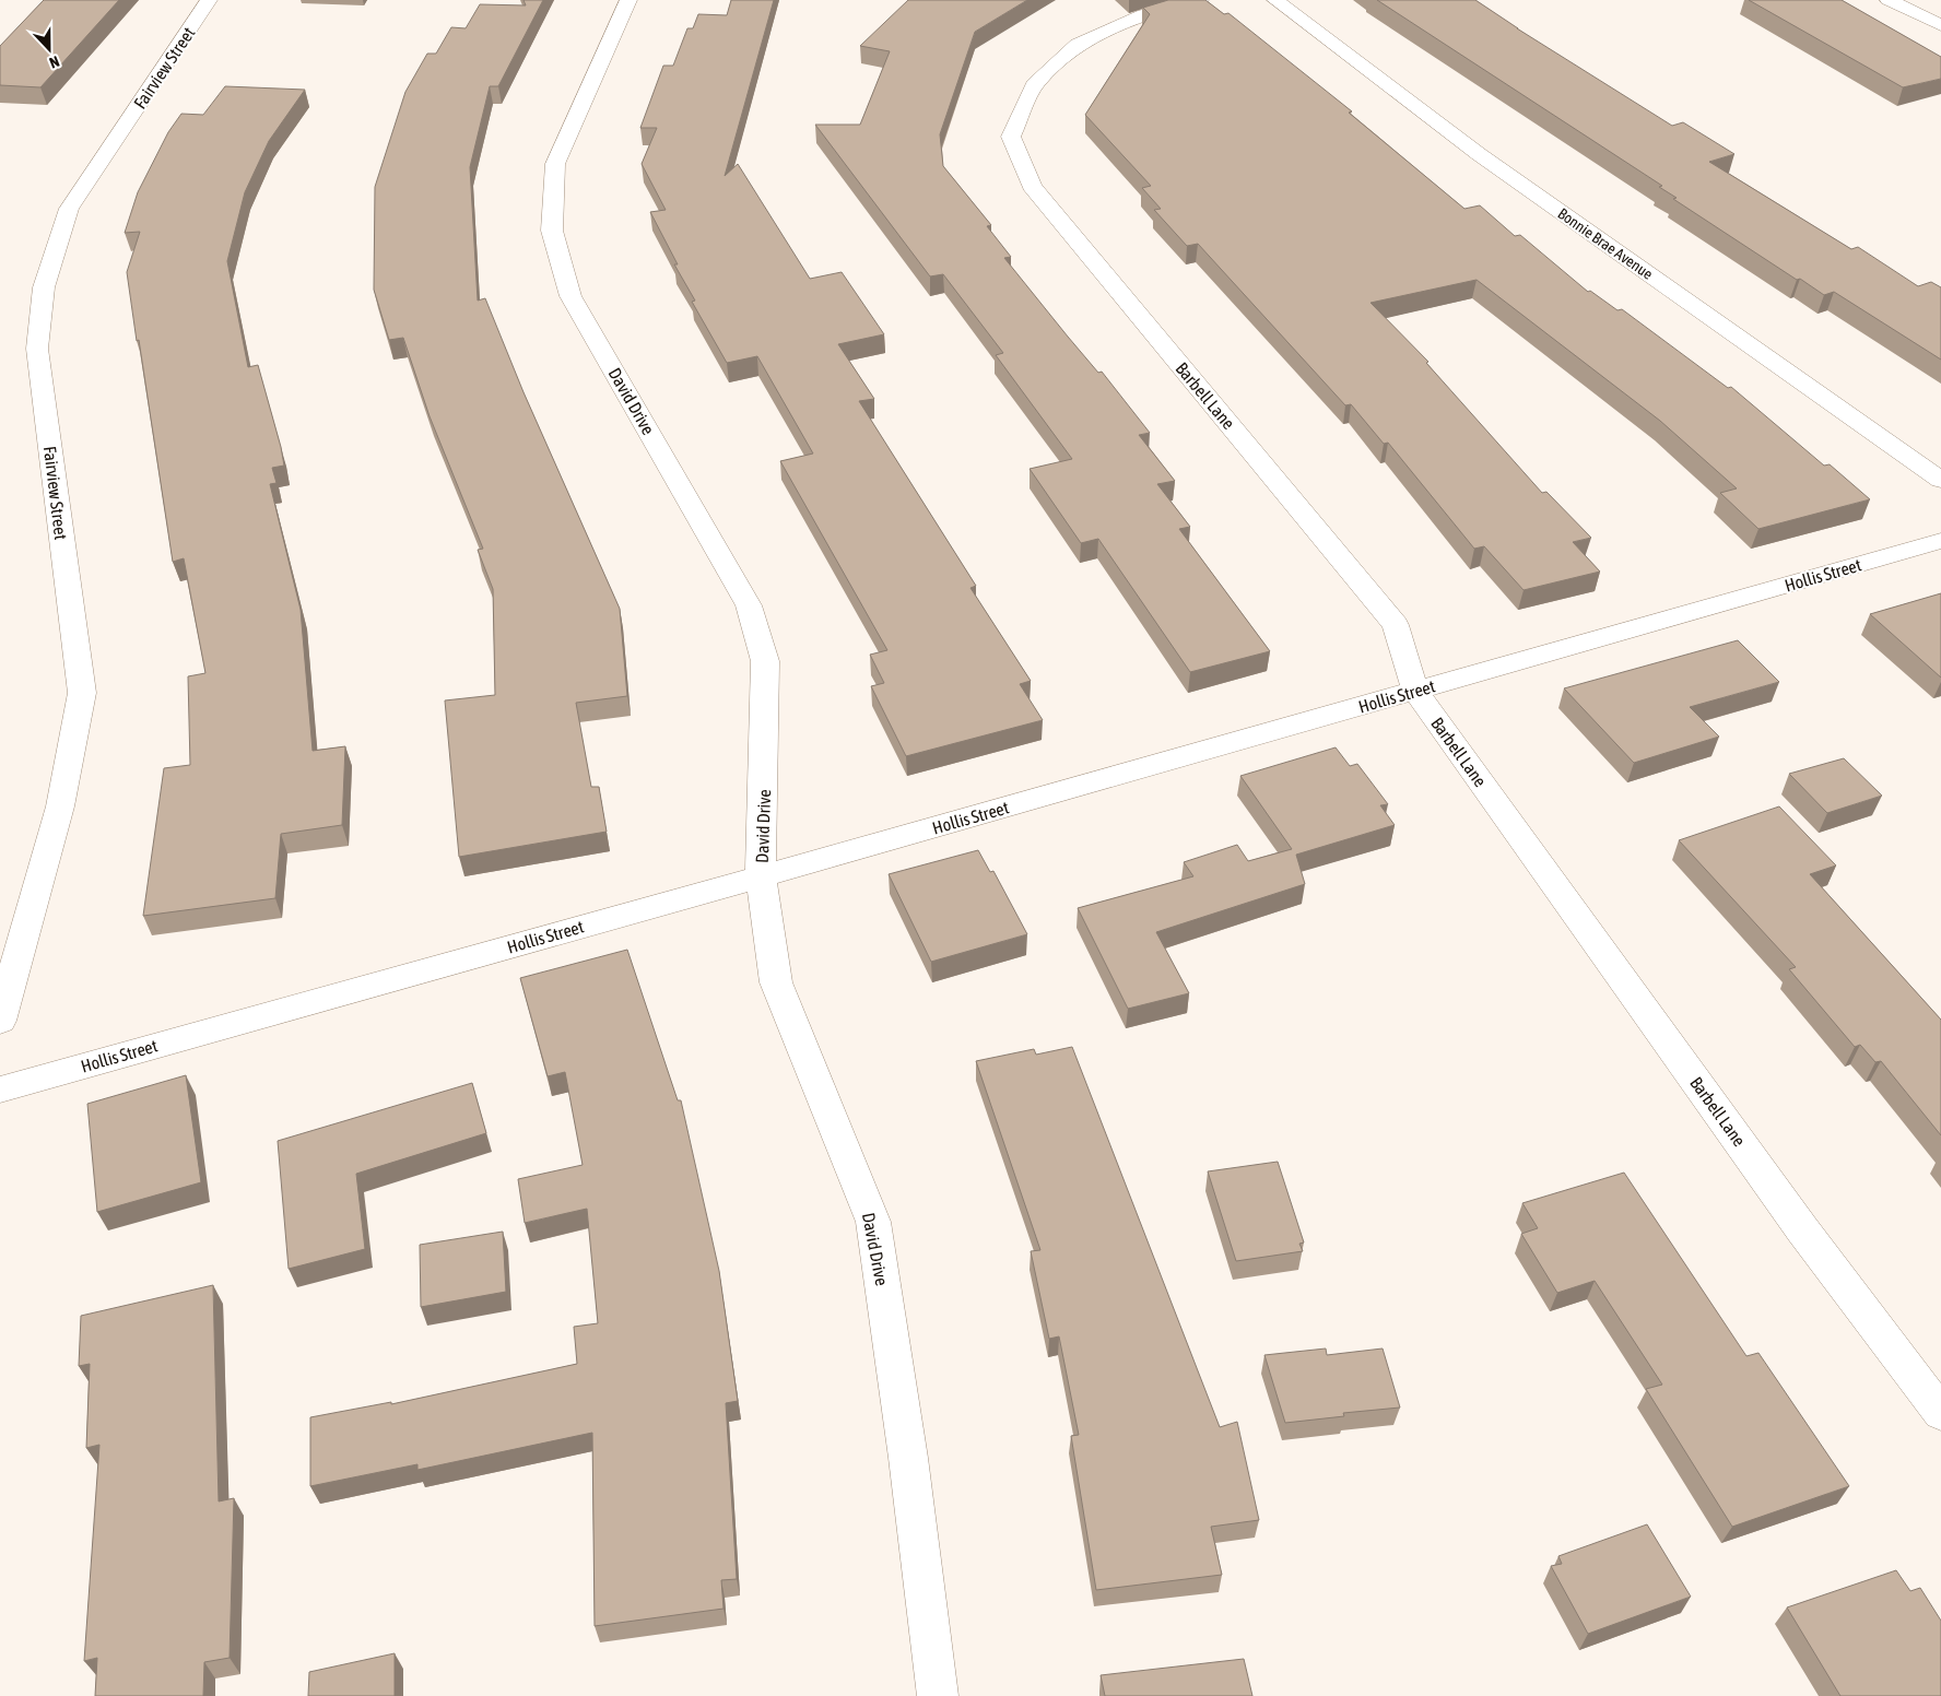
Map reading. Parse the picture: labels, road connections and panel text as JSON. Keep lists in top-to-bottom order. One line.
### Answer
{"streets":{"street":["Fairview Street","Bonnie Brae Avenue","Barbell Lane","David Drive","Hollis Street"]},"crossings":[["Barbell Lane","Hollis Street"],["David Drive","Hollis Street"]],"north":"bottom"}
